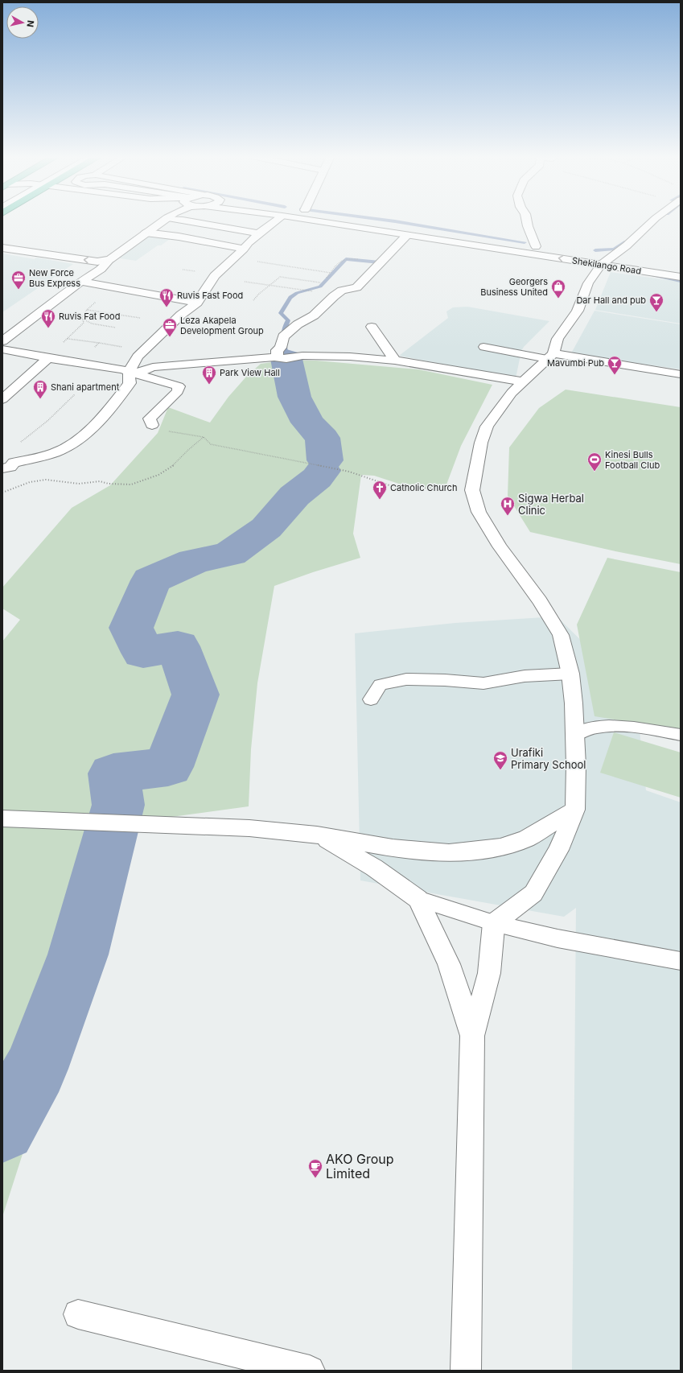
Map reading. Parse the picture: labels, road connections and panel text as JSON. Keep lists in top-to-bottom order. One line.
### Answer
{"streets":{"street":["Shekilango Road"]},"places":{"office":["New Force Bus Express","Leza Akapela Development Group"],"shop":["Georgers Business United"],"restaurant":["Ruvis Fast Food","Ruvis Fat Food"],"bar":["Dar Hall and pub","Mavumbi Pub"],"building":["Park View Hall","Shani apartment"],"sports":["Kinesi Bulls Football Club"],"church":["Catholic Church"],"hospital":["Sigwa Herbal Clinic"],"school or university":["Urafiki Primary School"],"cafe":["AKO Group Limited"]},"north":"right"}
